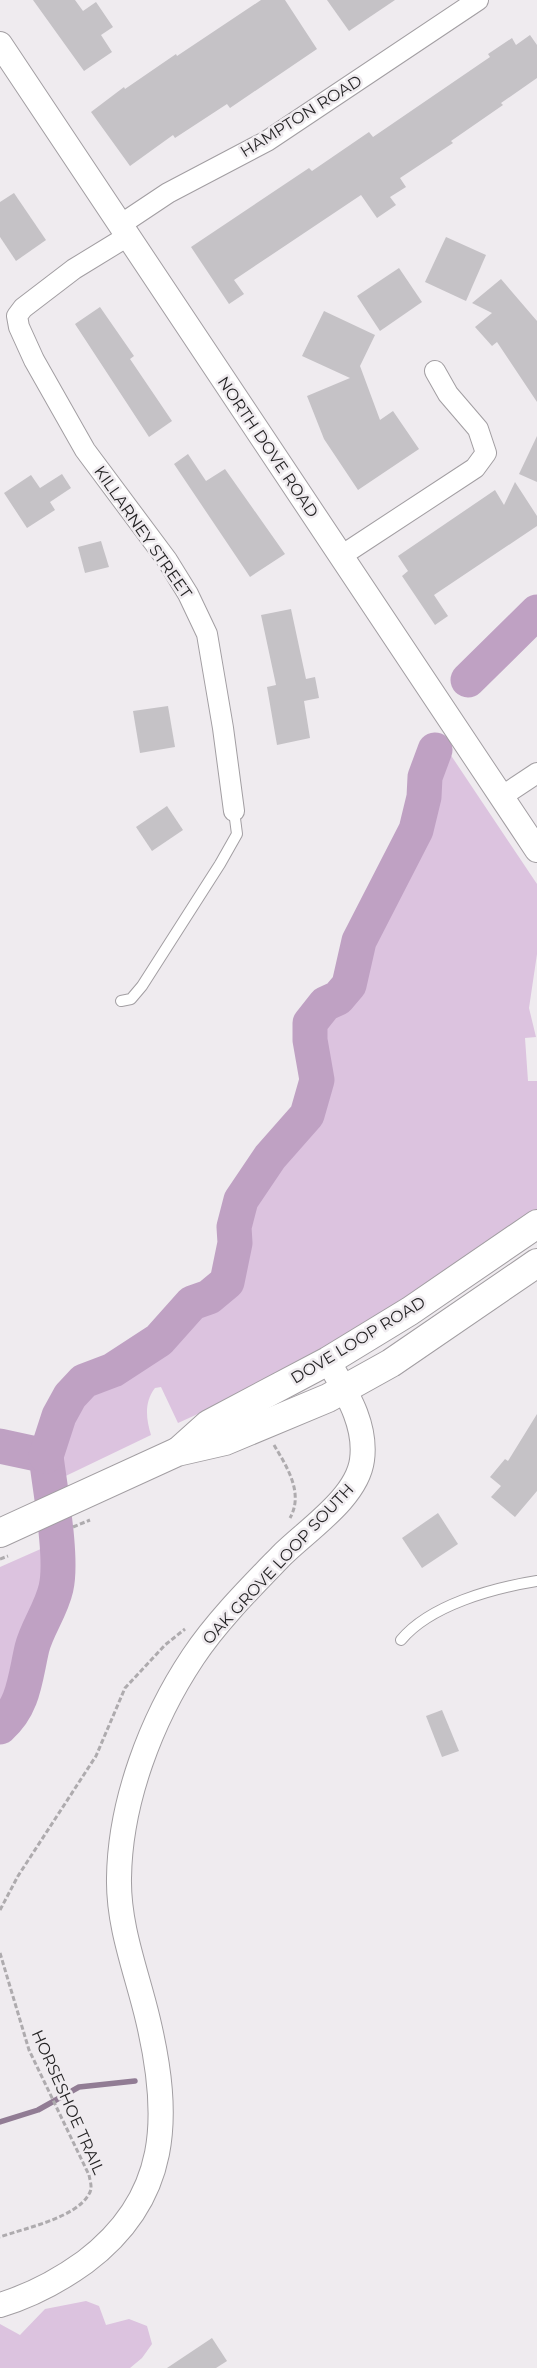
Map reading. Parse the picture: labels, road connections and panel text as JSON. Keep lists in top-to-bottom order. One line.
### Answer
{"streets":{"main road":["DOVE LOOP ROAD"],"street":["HAMPTON ROAD","NORTH DOVE ROAD","KILLARNEY STREET","OAK GROVE LOOP SOUTH"],"path":["HORSESHOE TRAIL"]},"crossings":[["HAMPTON ROAD","NORTH DOVE ROAD"],["HAMPTON ROAD","KILLARNEY STREET"],["DOVE LOOP ROAD","OAK GROVE LOOP SOUTH"]]}
